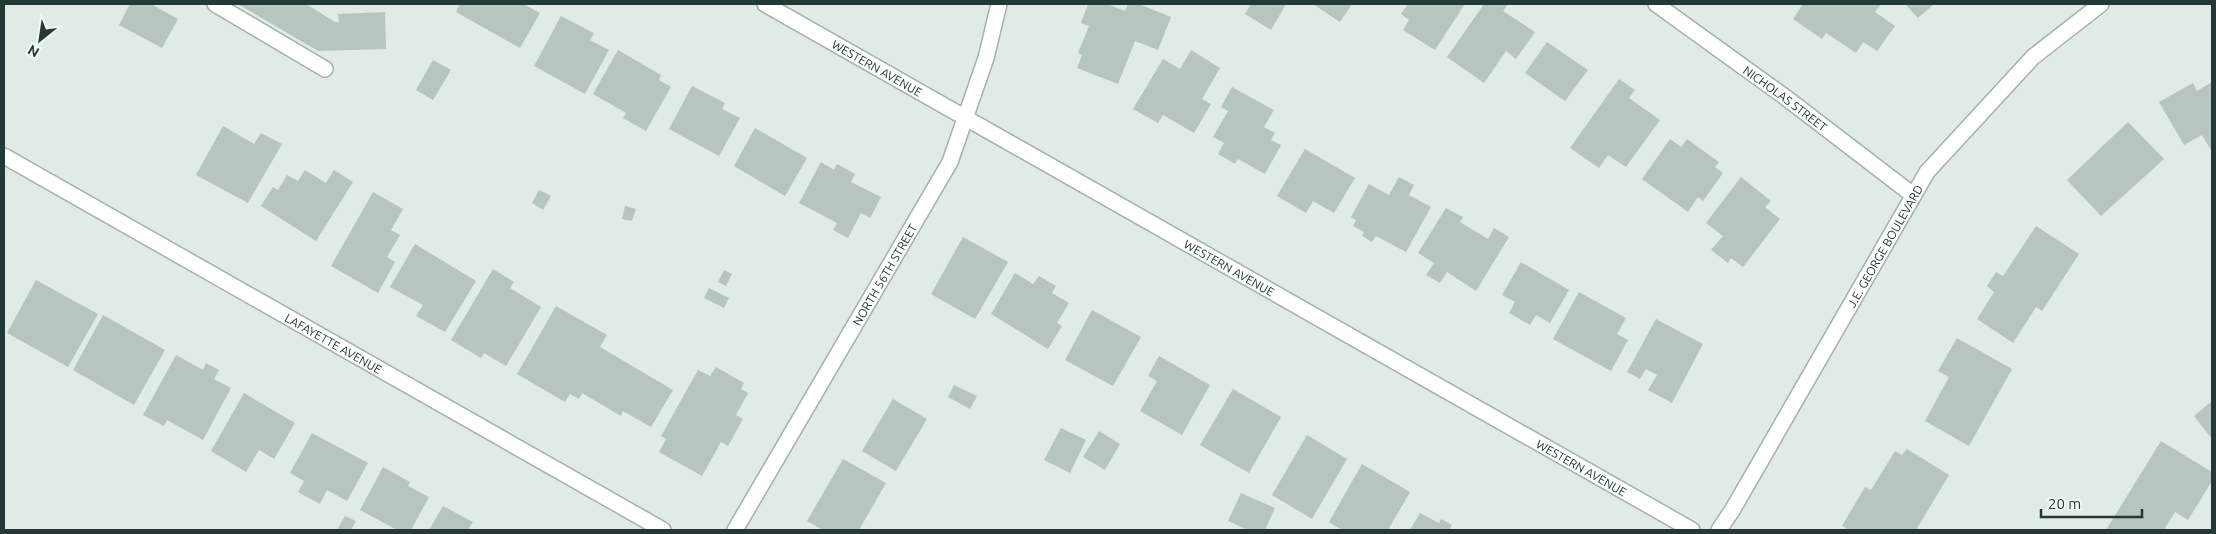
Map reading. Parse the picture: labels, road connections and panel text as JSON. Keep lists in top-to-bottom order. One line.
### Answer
{"streets":{"street":["WESTERN AVENUE","NICHOLAS STREET","J.E. GEORGE BOULEVARD","NORTH 56TH STREET","LAFAYETTE AVENUE"]},"crossings":[["WESTERN AVENUE","NORTH 56TH STREET"],["NICHOLAS STREET","J.E. GEORGE BOULEVARD"]],"scale_bar":"20 m","north":"bottom left"}
